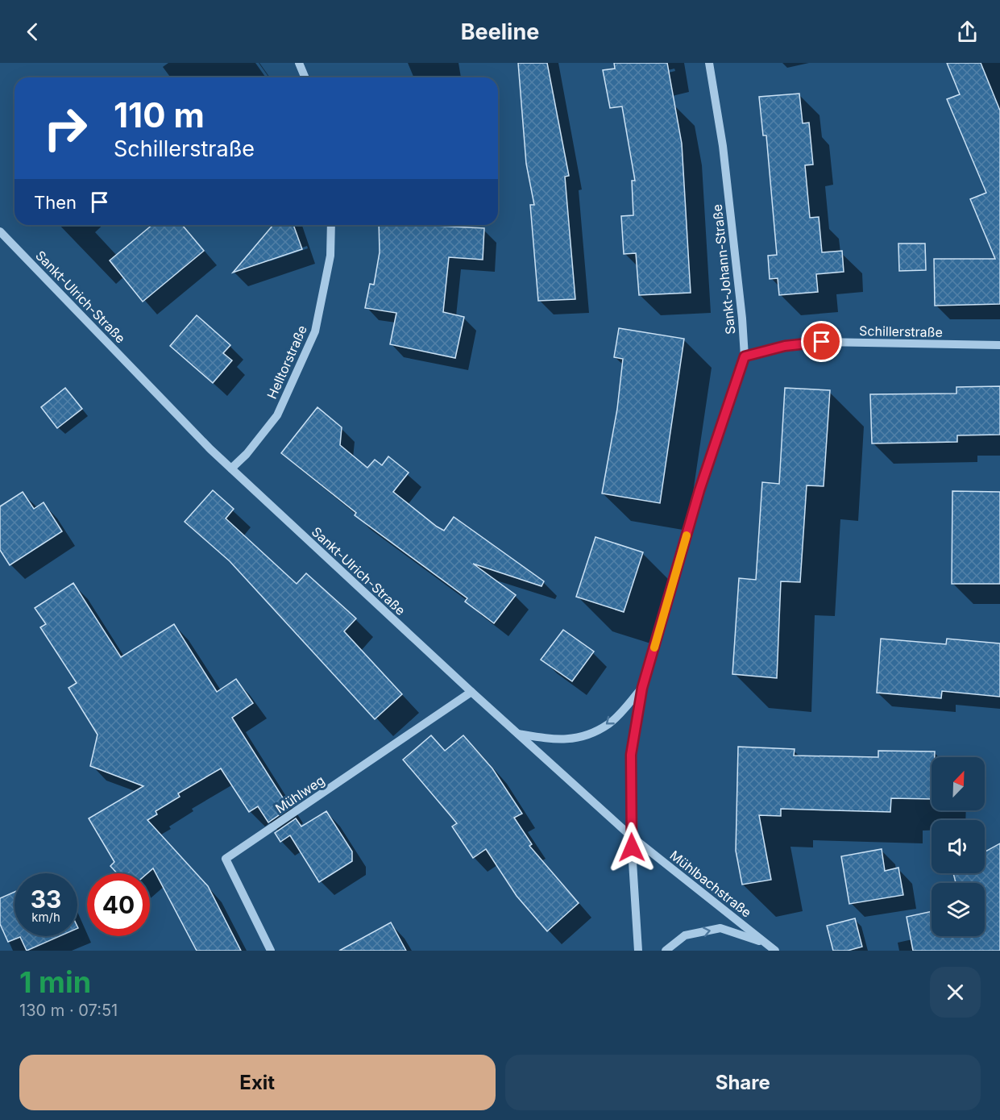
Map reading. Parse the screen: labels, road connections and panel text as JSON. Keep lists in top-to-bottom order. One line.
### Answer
{"streets":{"street":["Sankt-Johann-Straße","Sankt-Ulrich-Straße","Schillerstraße","Helltorstraße","Mühlweg","Mühlbachstraße"]},"crossings":[["Sankt-Johann-Straße","Sankt-Ulrich-Straße"],["Sankt-Johann-Straße","Schillerstraße"],["Sankt-Johann-Straße","Mühlbachstraße"],["Sankt-Ulrich-Straße","Helltorstraße"],["Sankt-Ulrich-Straße","Mühlweg"],["Sankt-Ulrich-Straße","Mühlbachstraße"]],"north":"top right","page":{"header":"Beeline","turn":["110 m","Schillerstraße"],"then":"Then","speed":"33 km/h","limit":"40","heading":["1 min","130 m · 07:51"],"buttons":["Exit","Share"]}}
